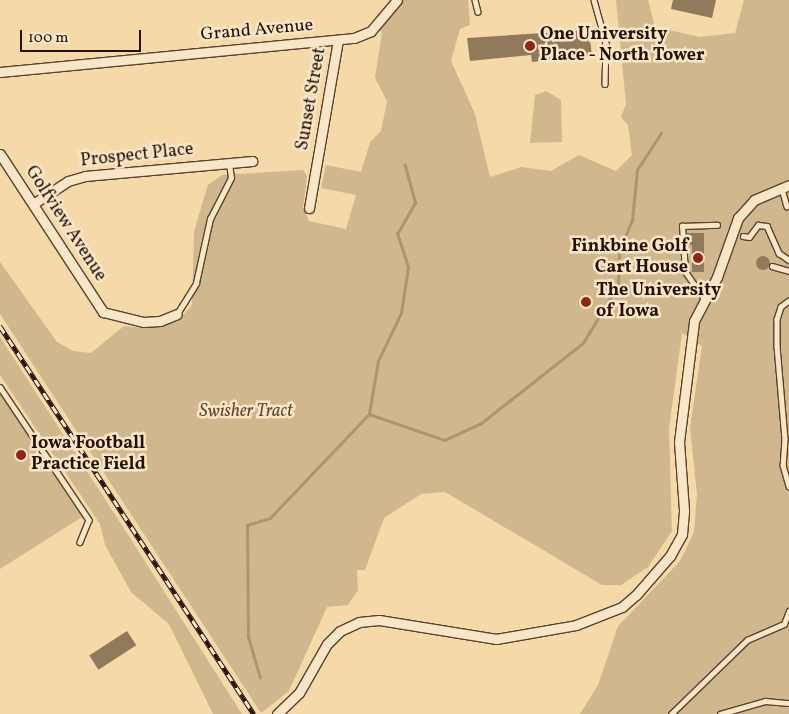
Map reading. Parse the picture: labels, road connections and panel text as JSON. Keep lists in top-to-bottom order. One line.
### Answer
{"streets":{"street":["Grand Avenue","Sunset Street","Prospect Place","Golfview Avenue"]},"crossings":[["Grand Avenue","Sunset Street"],["Prospect Place","Golfview Avenue"]],"parks":["Swisher Tract"],"places":["One University Place - North Tower","Finkbine Golf Cart House","The University of Iowa","Iowa Football Practice Field"],"scale_bar":"100 m"}
